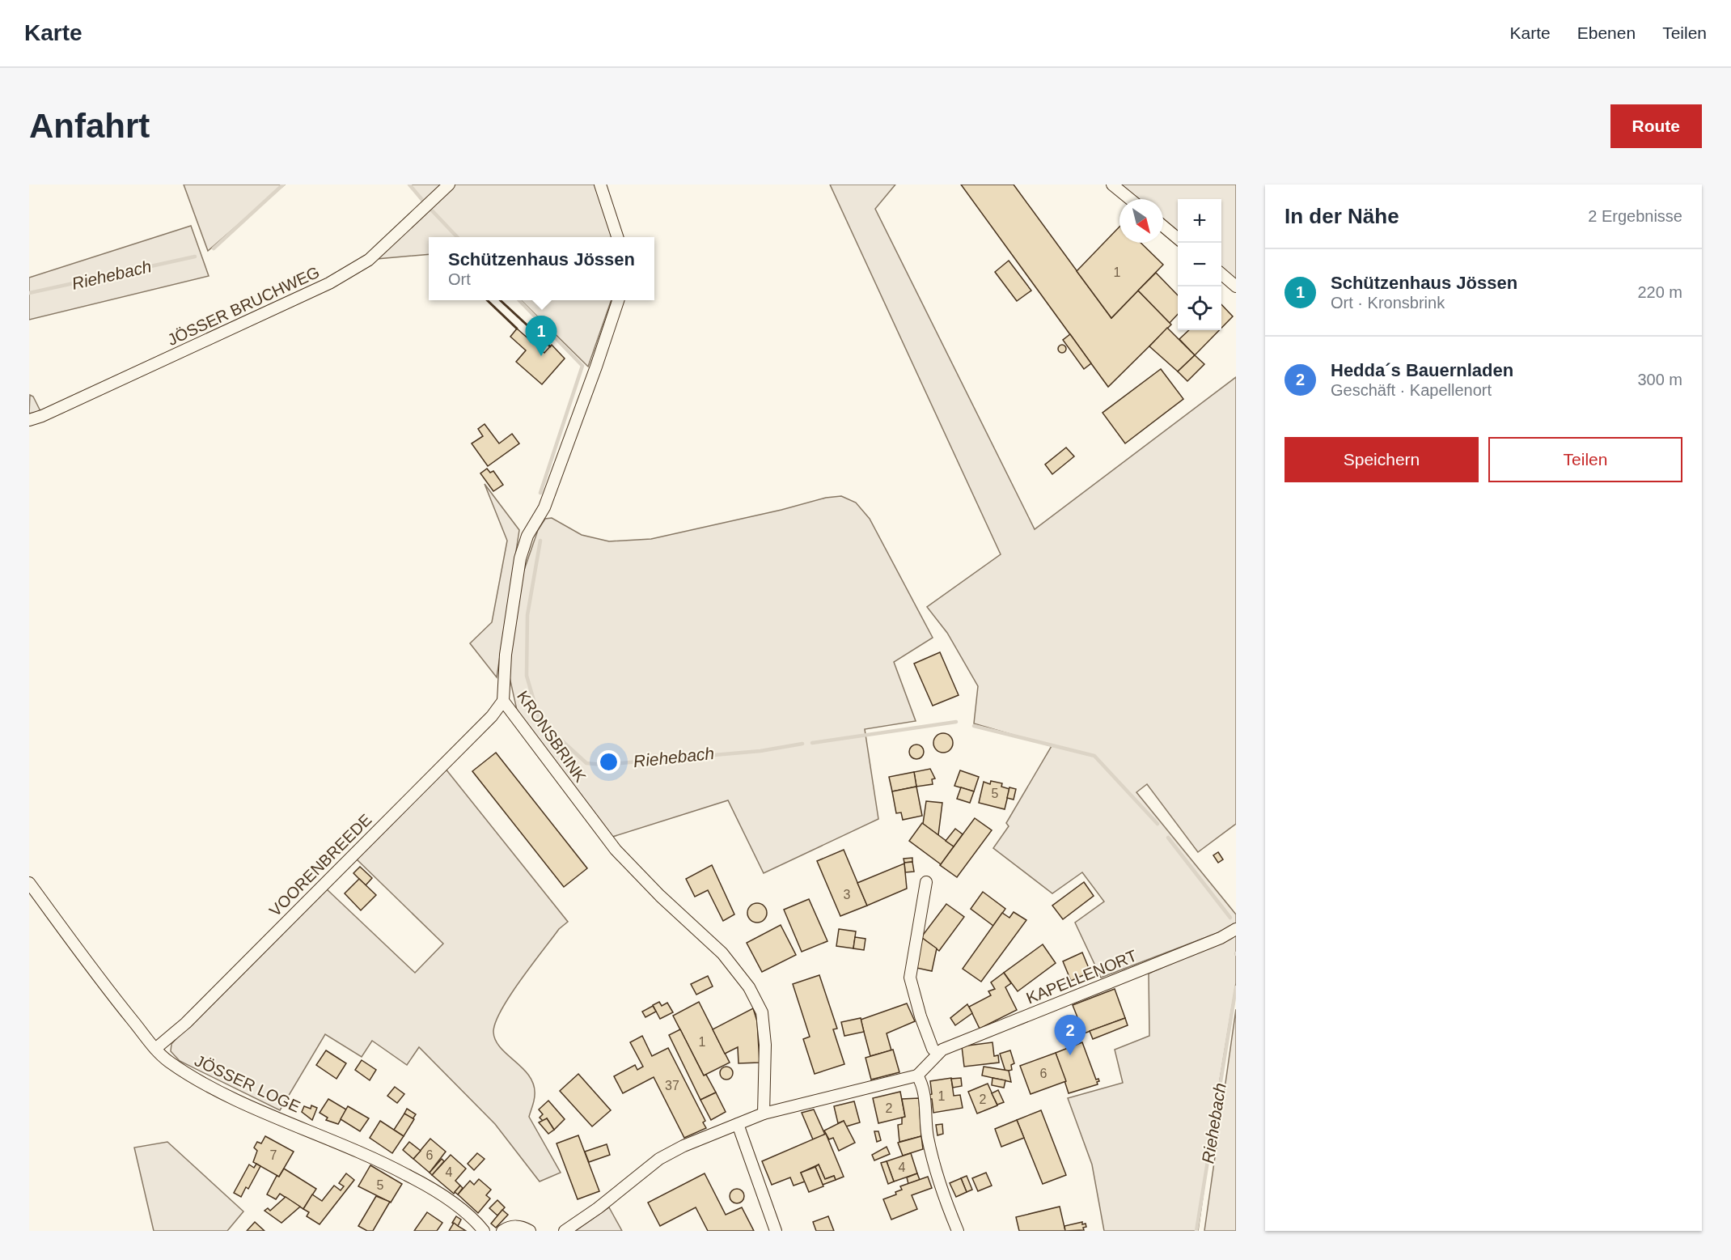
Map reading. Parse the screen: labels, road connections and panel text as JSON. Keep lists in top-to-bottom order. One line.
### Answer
{"streets":{"street":["JÖSSER BRUCHWEG","KRONSBRINK","VOORENBREEDE","KAPELLENORT","JÖSSER LOGE"]},"crossings":[["KRONSBRINK","VOORENBREEDE"],["VOORENBREEDE","JÖSSER LOGE"]],"water":["Riehebach"],"house_numbers":["1","5","3","1","6","37","1","2","2","7","6","4","4","5"],"north":"bottom right","page":{"header":"Karte","nav":["Karte","Ebenen","Teilen"],"buttons":["Route",["Speichern","Teilen"]],"title":"Anfahrt","heading":["In der Nähe","2 Ergebnisse"],"map_buttons":["+","−"],"popup":["Schützenhaus Jössen","Ort"],"list":[{"mark":"1","name":"Schützenhaus Jössen","note":"Ort · Kronsbrink","value":"220 m"},{"mark":"2","name":"Hedda´s Bauernladen","note":"Geschäft · Kapellenort","value":"300 m"}],"pins":["1","2"]}}
